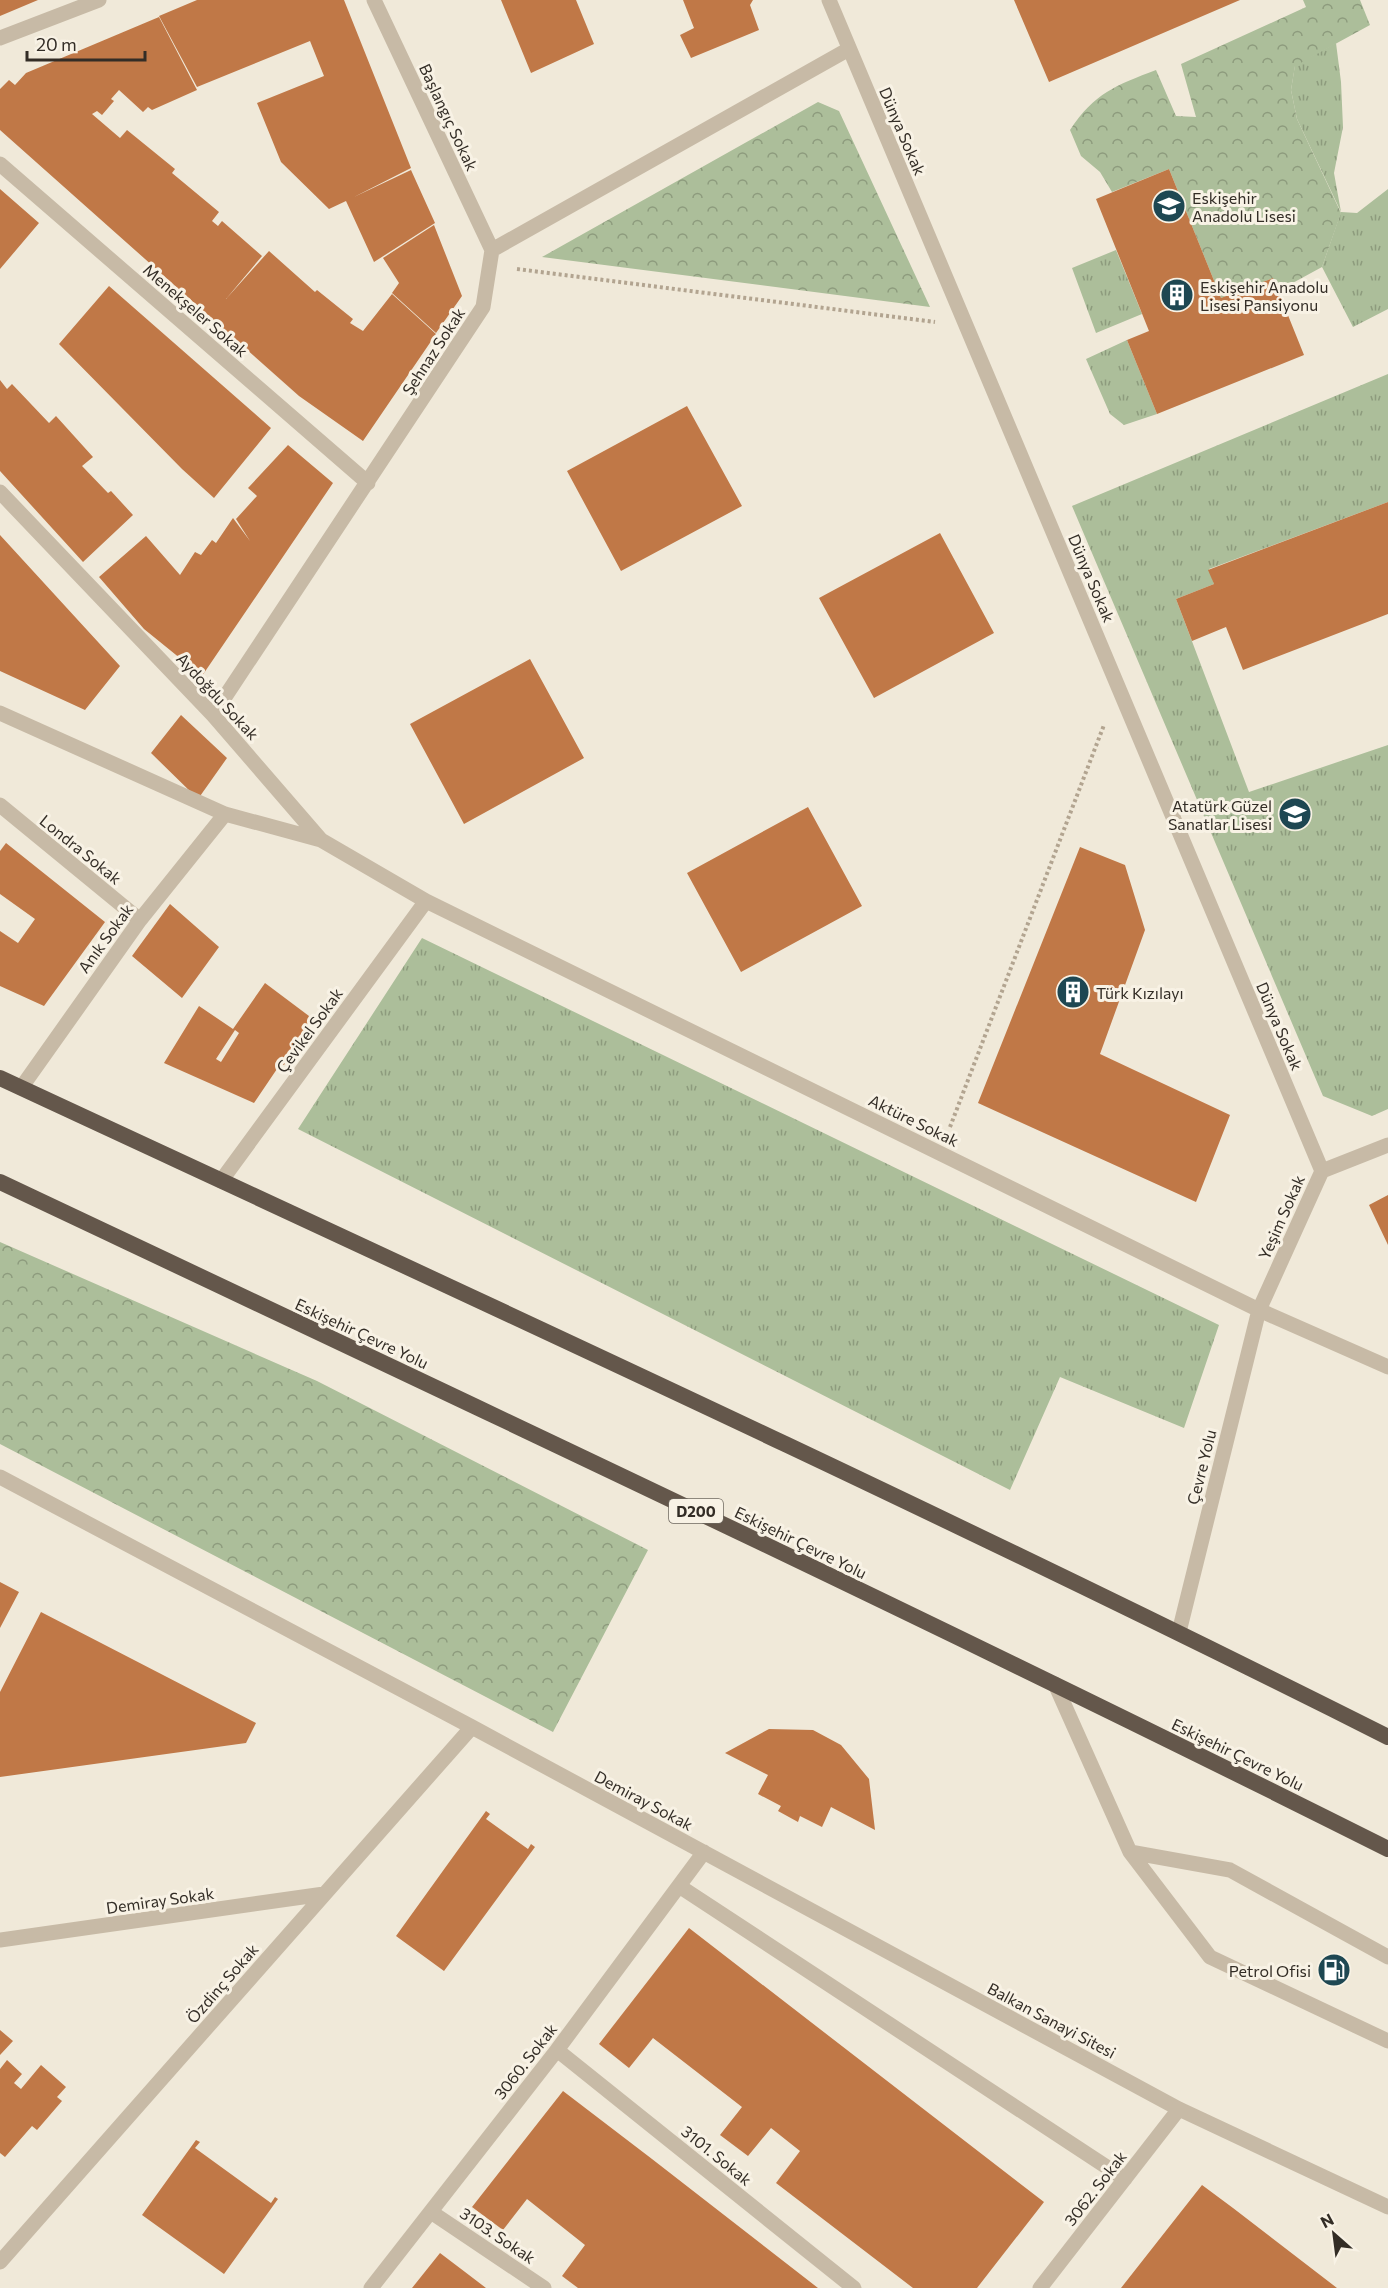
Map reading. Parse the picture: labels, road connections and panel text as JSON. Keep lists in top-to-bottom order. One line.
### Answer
{"streets":{"highway":["Eskişehir Çevre Yolu","D200"],"street":["Başlangıç Sokak","Dünya Sokak","Menekşeler Sokak","Şehnaz Sokak","Aydoğdu Sokak","Londra Sokak","Anık Sokak","Çevikel Sokak","Aktüre Sokak","Yeşim Sokak","Çevre Yolu","Demiray Sokak","Özdinç Sokak","Balkan Sanayi Sitesi","3060. Sokak","3101. Sokak","3062. Sokak","3103. Sokak"]},"crossings":[["Başlangıç Sokak","Şehnaz Sokak"],["Dünya Sokak","Yeşim Sokak"],["Menekşeler Sokak","Şehnaz Sokak"],["Şehnaz Sokak","Aydoğdu Sokak"],["Aydoğdu Sokak","Çevikel Sokak"],["Aydoğdu Sokak","Aktüre Sokak"],["Londra Sokak","Anık Sokak"],["Çevikel Sokak","Aktüre Sokak"],["Aktüre Sokak","Yeşim Sokak"],["Aktüre Sokak","Çevre Yolu"],["Yeşim Sokak","Çevre Yolu"],["Demiray Sokak","Özdinç Sokak"],["Demiray Sokak","Balkan Sanayi Sitesi"],["Demiray Sokak","3060. Sokak"],["Balkan Sanayi Sitesi","3060. Sokak"],["Balkan Sanayi Sitesi","3062. Sokak"],["3060. Sokak","3101. Sokak"],["3060. Sokak","3103. Sokak"]],"places":{"school or university":["Eskişehir Anadolu Lisesi","Atatürk Güzel Sanatlar Lisesi"],"building":["Eskişehir Anadolu Lisesi Pansiyonu","Türk Kızılayı"],"fuel station":["Petrol Ofisi"]},"scale_bar":"20 m","north":"top left"}
